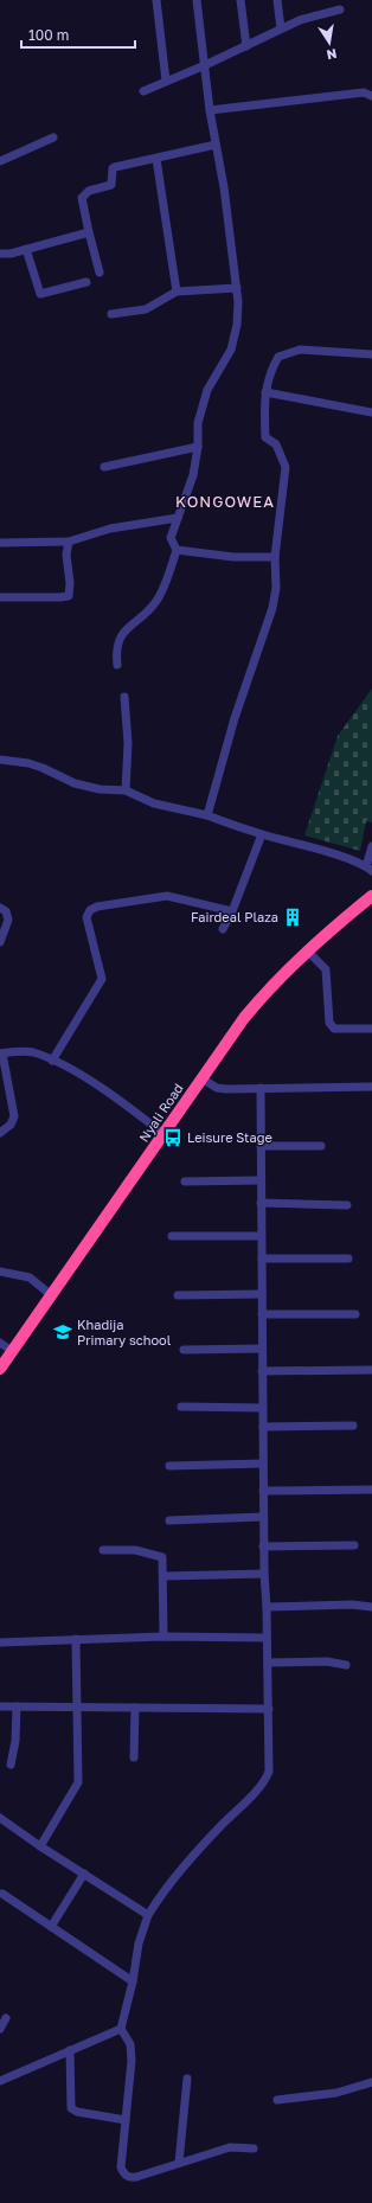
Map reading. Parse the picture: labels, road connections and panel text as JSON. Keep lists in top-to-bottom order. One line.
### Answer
{"streets":{"highway":["Nyali Road"]},"districts":["KONGOWEA"],"places":{"building":["Fairdeal Plaza"],"bus stop":["Leisure Stage"],"school or university":["Khadija Primary school"]},"scale_bar":"100 m","north":"bottom"}
